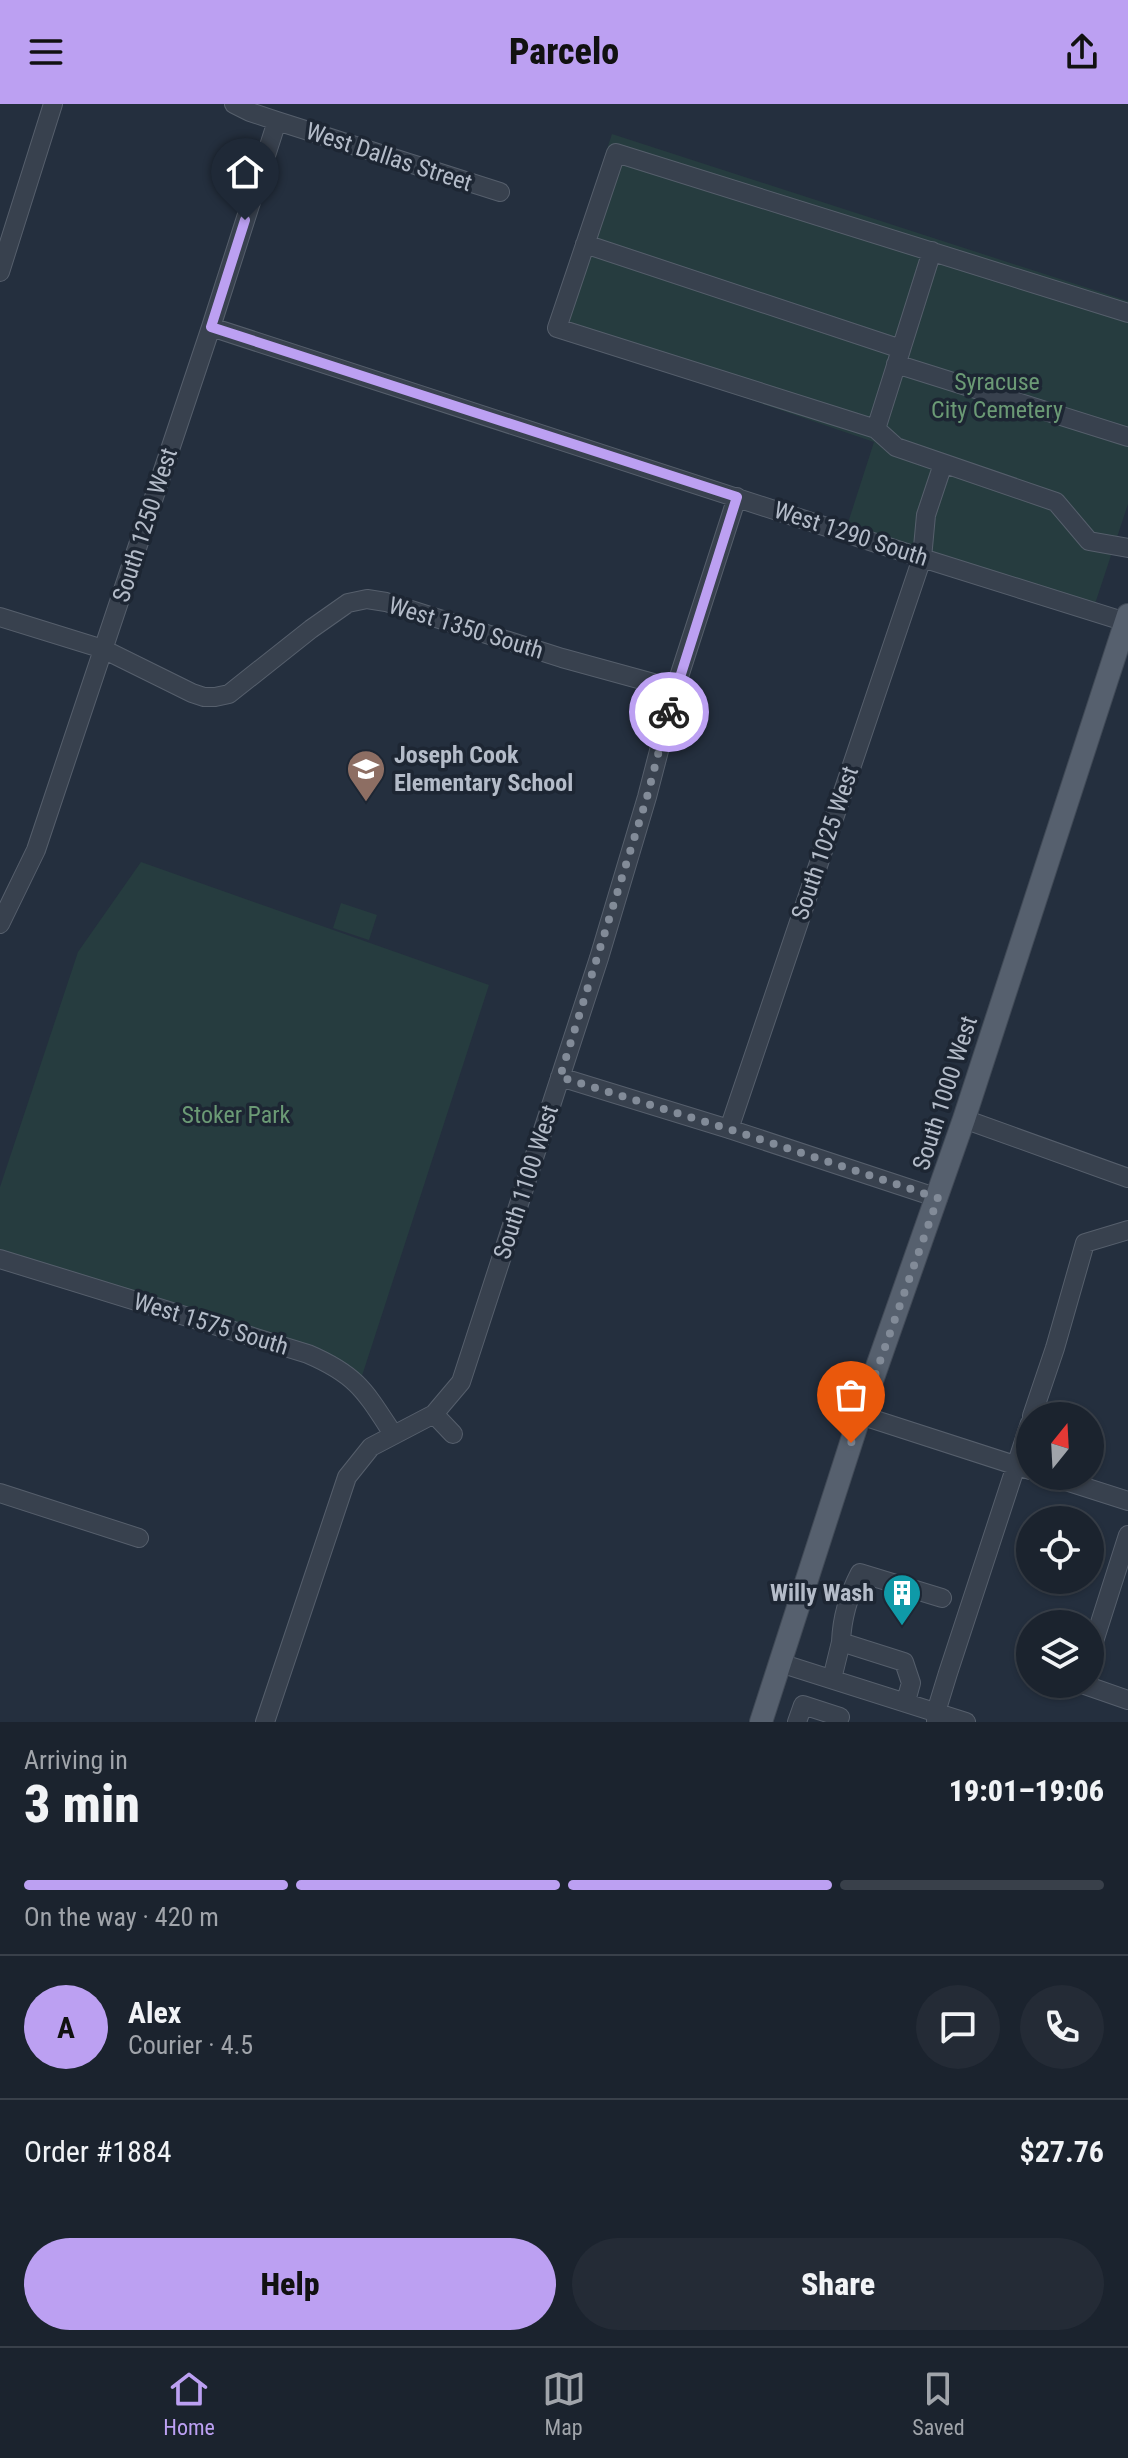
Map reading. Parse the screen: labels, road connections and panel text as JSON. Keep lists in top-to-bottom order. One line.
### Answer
{"streets":{"main road":["South 1000 West"],"street":["West Dallas Street","South 1250 West","West 1290 South","West 1350 South","South 1025 West","South 1100 West","West 1575 South"]},"crossings":[["West Dallas Street","South 1250 West"],["South 1250 West","West 1290 South"],["South 1250 West","West 1350 South"],["West 1290 South","South 1025 West"],["West 1290 South","South 1000 West"],["West 1290 South","South 1100 West"],["West 1350 South","South 1100 West"],["South 1100 West","West 1575 South"]],"parks":["Syracuse City Cemetery","Stoker Park"],"places":{"school or university":["Joseph Cook Elementary School"],"building":["Willy Wash"]},"north":"top","page":{"header":"Parcelo","heading":["3 min","Arriving in","19:01–19:06"],"panel":["Alex","Courier · 4.5","Order #1884","$27.76"],"bar":"On the way · 420 m","round":"A","buttons":["Help","Share"],"tabs":["Home","Map","Saved"]}}
